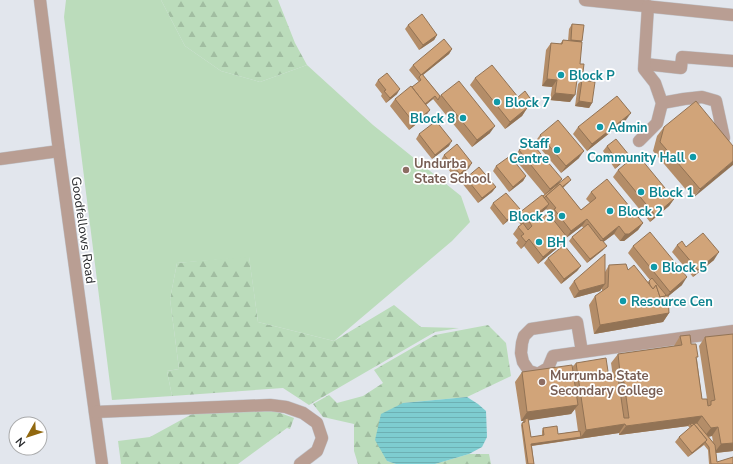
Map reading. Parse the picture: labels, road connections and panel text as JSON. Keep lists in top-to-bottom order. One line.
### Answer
{"streets":{"street":["Goodfellows Road"]},"places":["Block P","Block 7","Block 8","Admin","Staff Centre","Community Hall","Undurba State School","Block 1","Block 2","Block 3","BH","Block 5","Resource Cen","Murrumba State Secondary College"],"north":"bottom left"}
